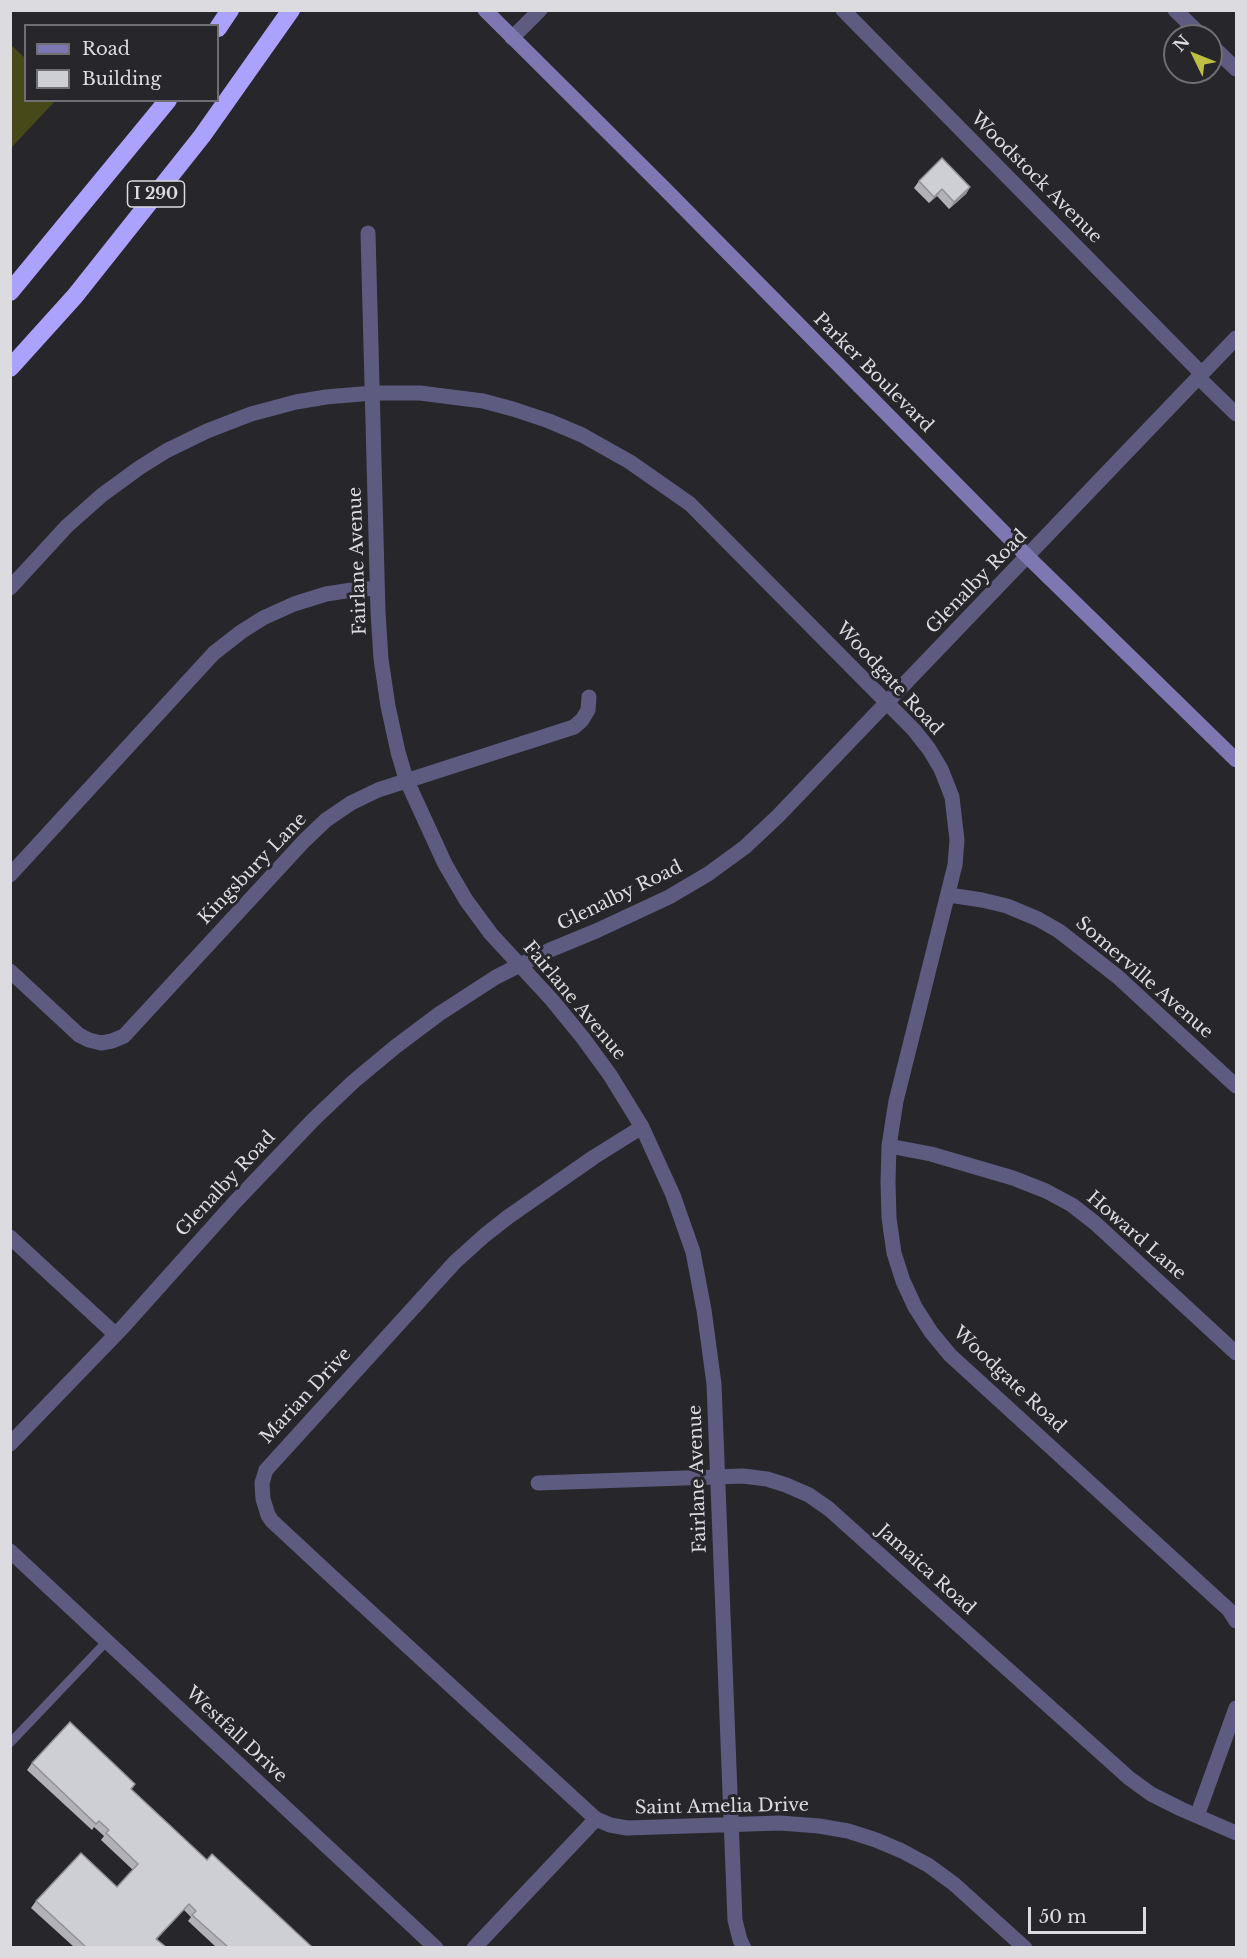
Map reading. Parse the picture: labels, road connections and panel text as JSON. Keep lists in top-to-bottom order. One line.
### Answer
{"streets":{"highway":["I 290"],"street":["Woodstock Avenue","Parker Boulevard","Fairlane Avenue","Glenalby Road","Woodgate Road","Kingsbury Lane","Somerville Avenue","Howard Lane","Marian Drive","Jamaica Road","Westfall Drive","Saint Amelia Drive"]},"crossings":[["Woodstock Avenue","Glenalby Road"],["Parker Boulevard","Glenalby Road"],["Fairlane Avenue","Glenalby Road"],["Fairlane Avenue","Woodgate Road"],["Fairlane Avenue","Kingsbury Lane"],["Fairlane Avenue","Marian Drive"],["Fairlane Avenue","Jamaica Road"],["Fairlane Avenue","Saint Amelia Drive"],["Glenalby Road","Woodgate Road"],["Woodgate Road","Somerville Avenue"],["Woodgate Road","Howard Lane"],["Marian Drive","Saint Amelia Drive"]],"legend":["Road","Building"],"scale_bar":"50 m","north":"top left"}
